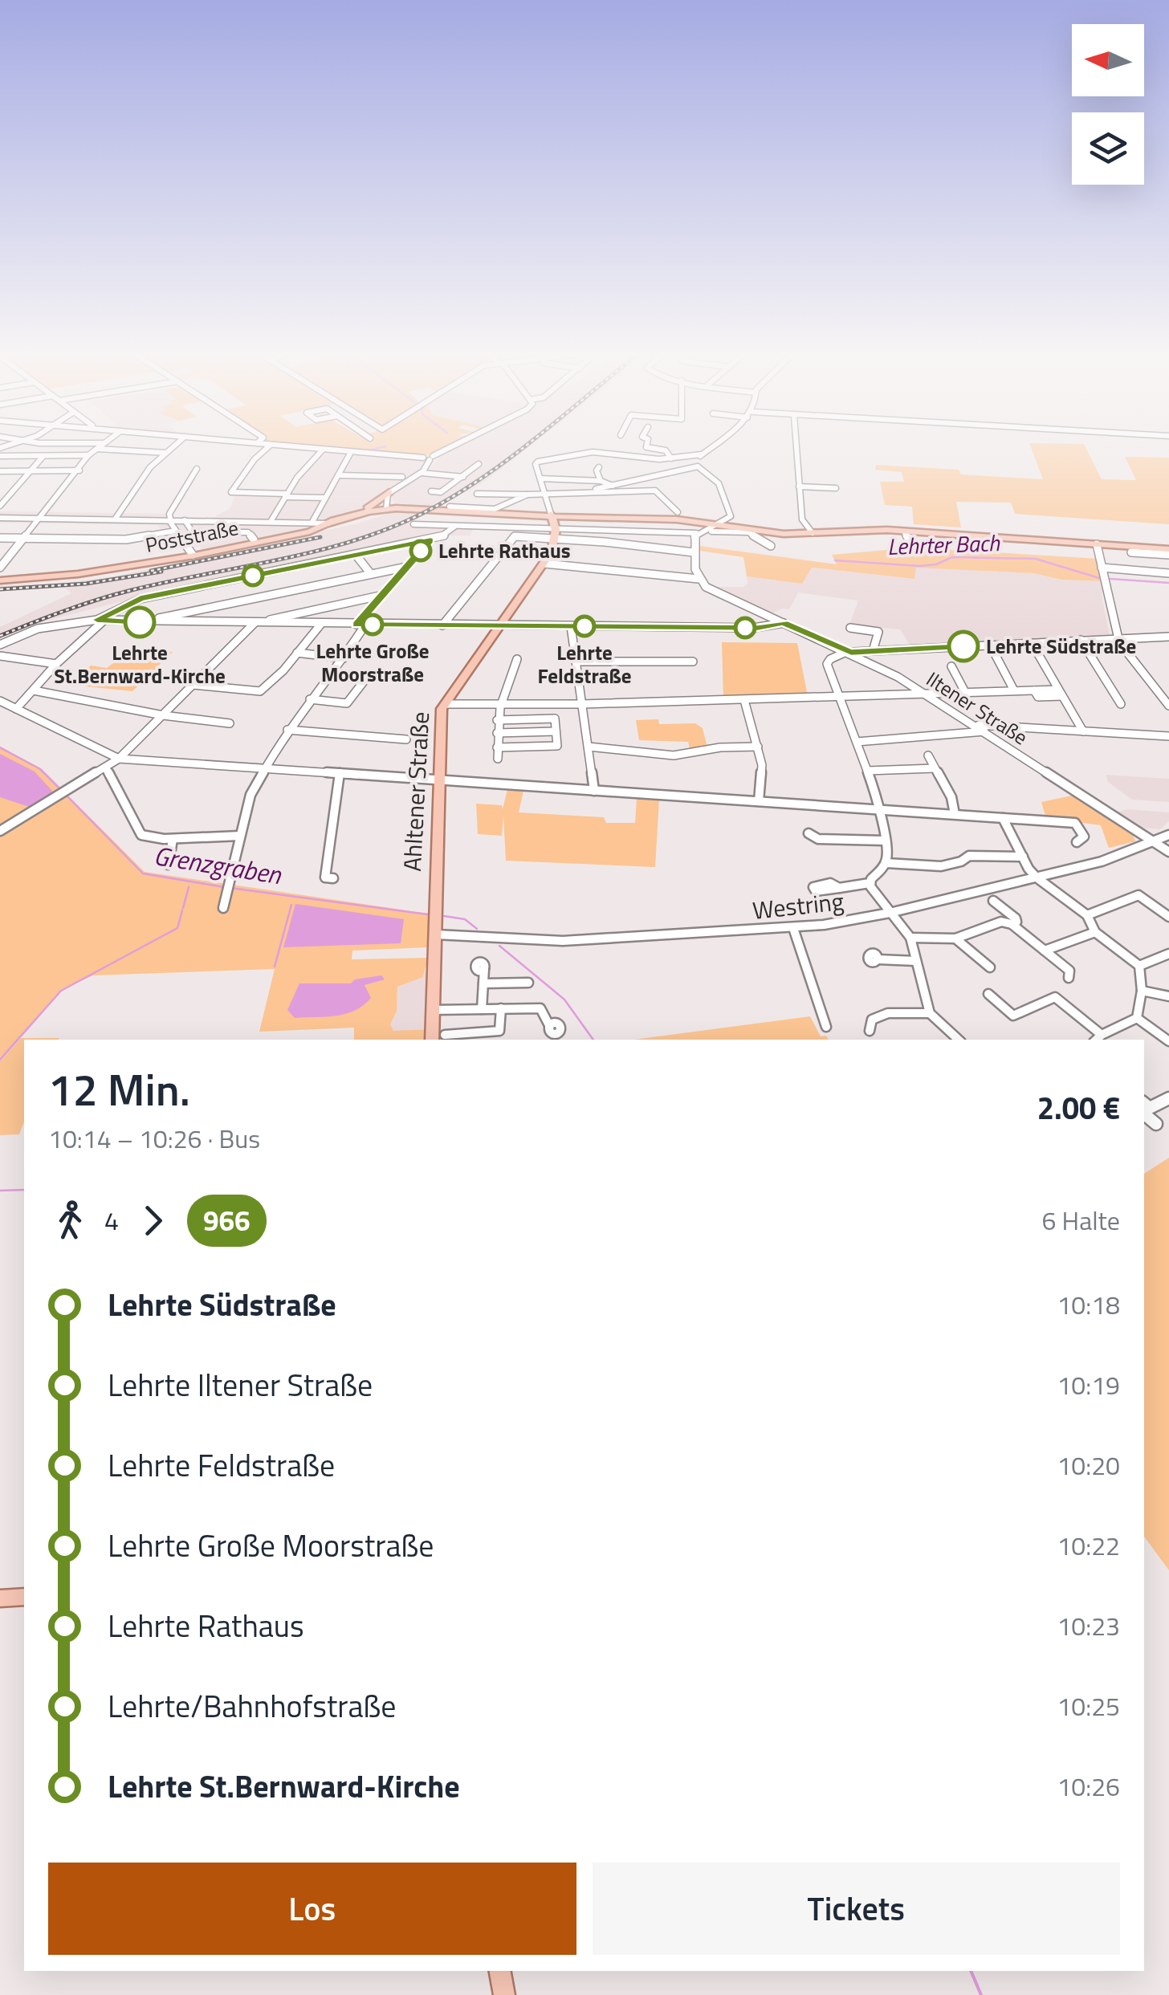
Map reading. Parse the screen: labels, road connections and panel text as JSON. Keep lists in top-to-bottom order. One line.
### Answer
{"streets":{"main road":["Poststraße","Ahltener Straße"],"street":["Iltener Straße","Westring"]},"crossings":[["Iltener Straße","Westring"],["Ahltener Straße","Westring"]],"water":["Lehrter Bach","Grenzgraben"],"places":["Lehrte Rathaus","Lehrte St.Bernward-Kirche","Lehrte Große Moorstraße","Lehrte Feldstraße","Lehrte Südstraße"],"lines":["bus line 966"],"north":"left","page":{"heading":["12 Min.","10:14 – 10:26 · Bus","2.00 €"],"legs":["4","966","6 Halte"],"list":[{"name":"Lehrte Südstraße","value":"10:18"},{"name":"Lehrte Iltener Straße","value":"10:19"},{"name":"Lehrte Feldstraße","value":"10:20"},{"name":"Lehrte Große Moorstraße","value":"10:22"},{"name":"Lehrte Rathaus","value":"10:23"},{"name":"Lehrte/Bahnhofstraße","value":"10:25"},{"name":"Lehrte St.Bernward-Kirche","value":"10:26"}],"buttons":["Los","Tickets"]}}
